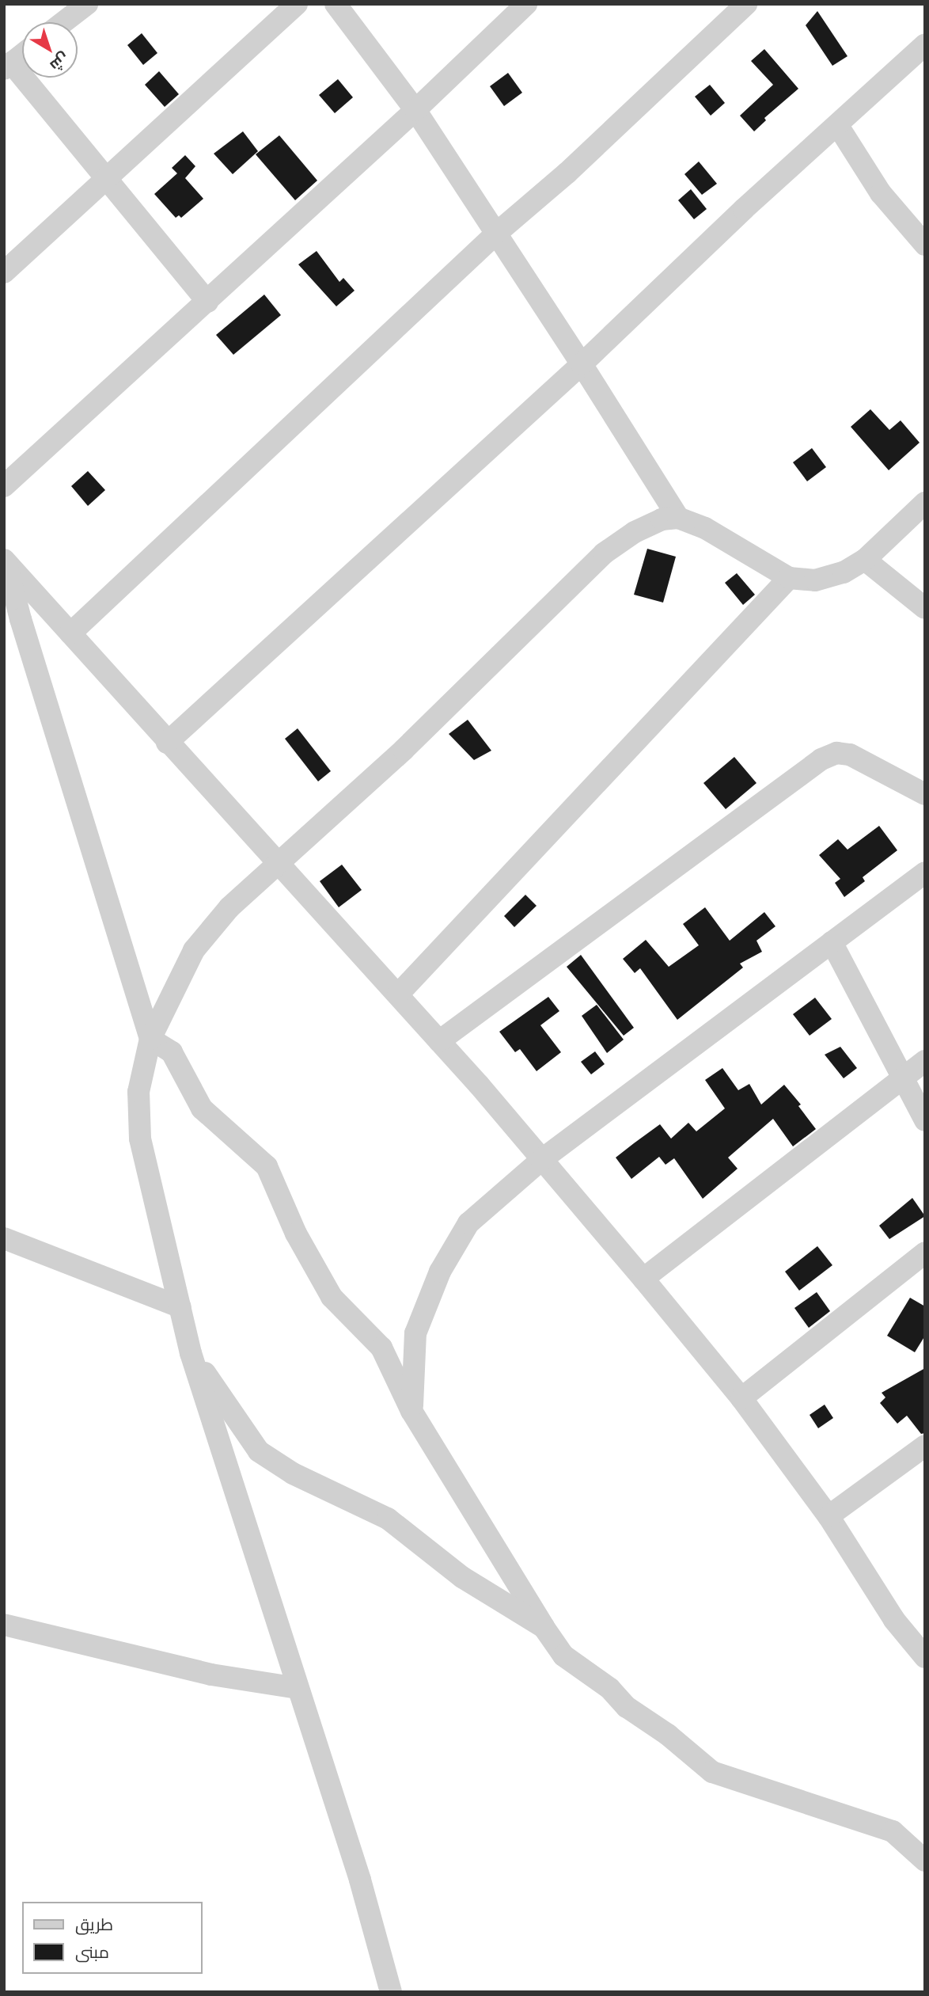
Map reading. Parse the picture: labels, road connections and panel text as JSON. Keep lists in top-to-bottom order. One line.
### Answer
{"legend":["طريق","مبنى"],"north":"bottom right"}
